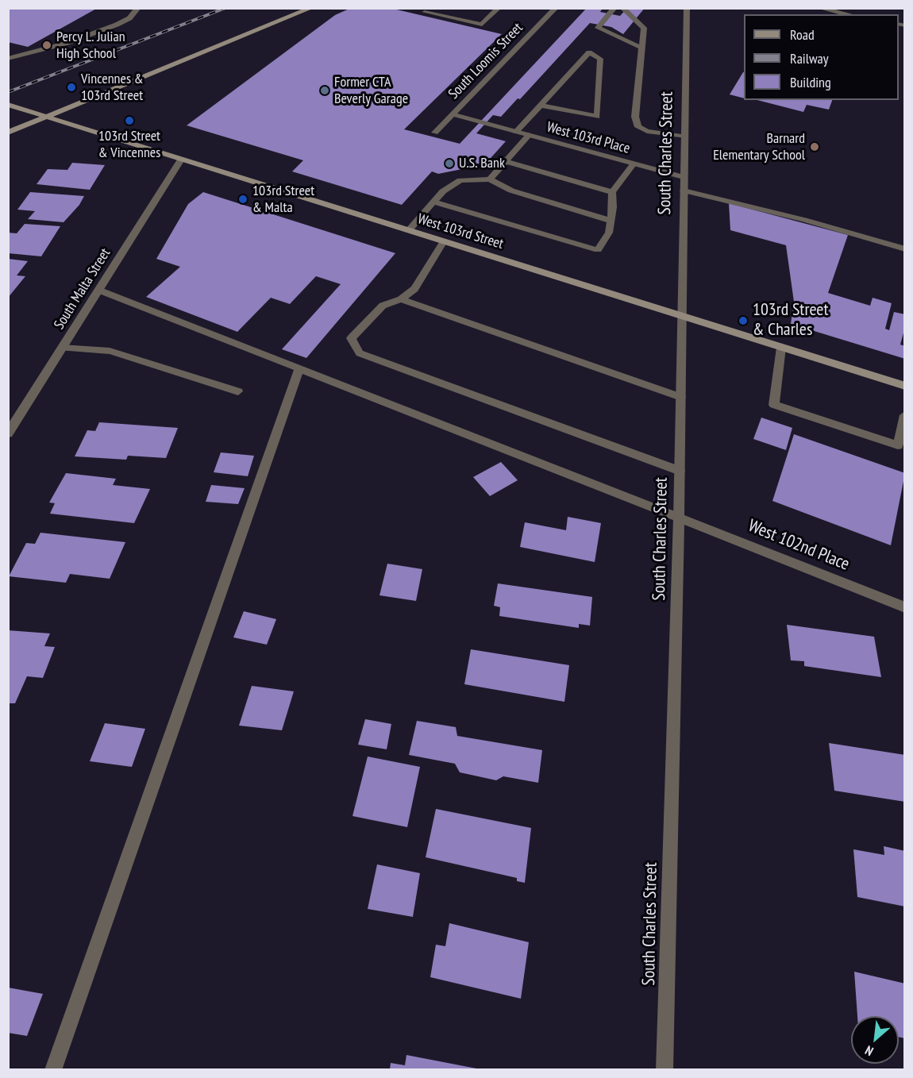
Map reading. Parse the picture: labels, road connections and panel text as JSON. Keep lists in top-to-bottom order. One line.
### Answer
{"streets":{"main road":["West 103rd Street"],"street":["South Loomis Street","West 103rd Place","South Charles Street","South Malta Street","West 102nd Place"]},"crossings":[["South Loomis Street","West 103rd Place"],["West 103rd Place","South Charles Street"],["South Charles Street","West 103rd Street"],["South Charles Street","West 102nd Place"],["West 103rd Street","South Malta Street"],["South Malta Street","West 102nd Place"]],"places":["Percy L. Julian High School","Vincennes & 103rd Street","Former CTA Beverly Garage","103rd Street & Vincennes","Barnard Elementary School","U.S. Bank","103rd Street & Malta","103rd Street & Charles"],"legend":["Road","Railway","Building"],"north":"bottom left"}
